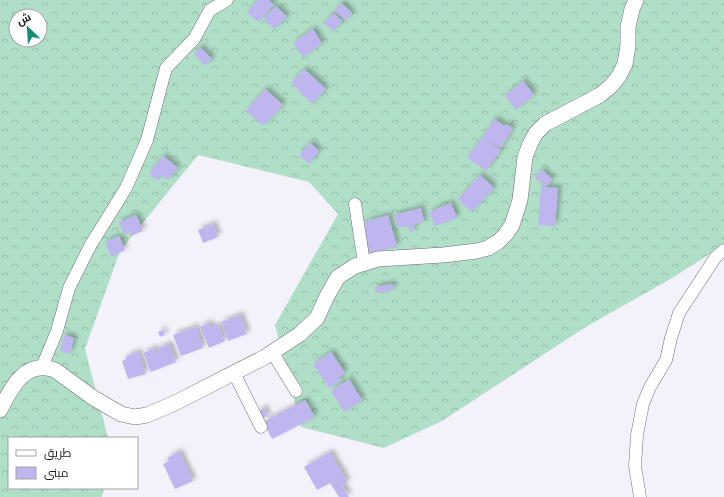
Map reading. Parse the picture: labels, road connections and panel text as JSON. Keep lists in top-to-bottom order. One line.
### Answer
{"legend":["طريق","مبنى"],"north":"top left"}
